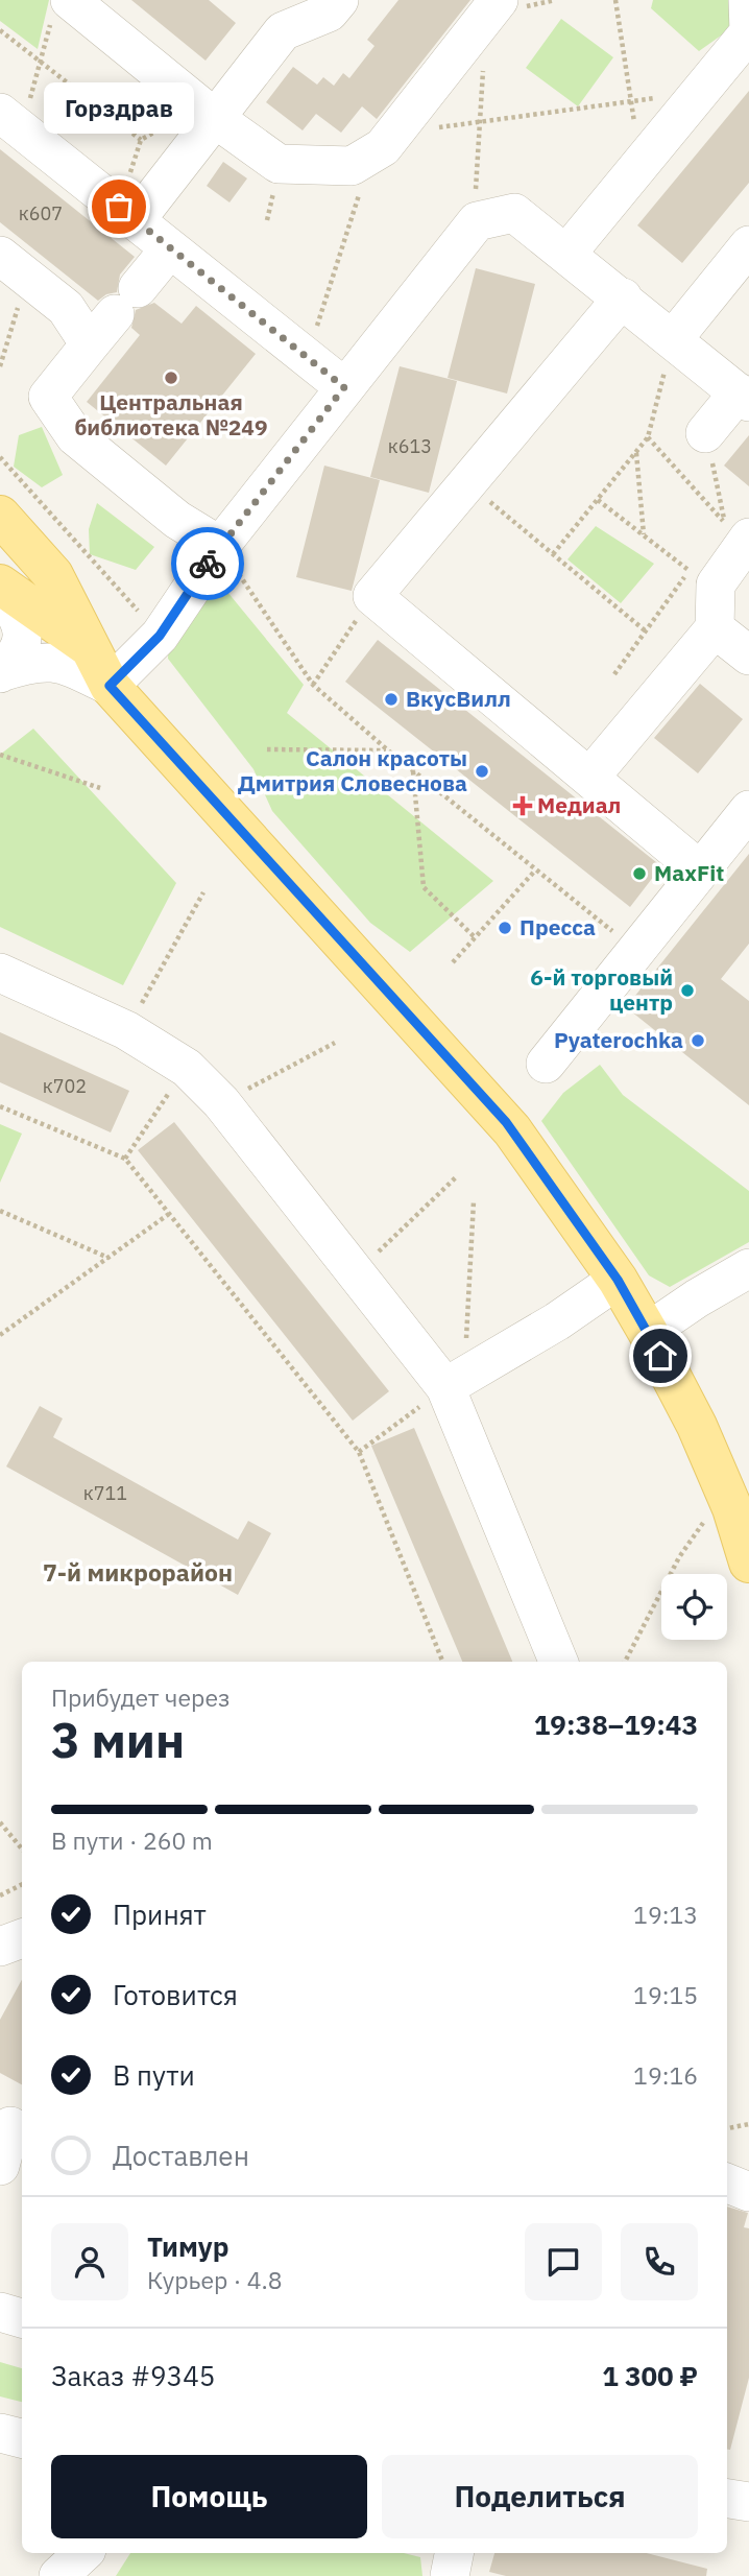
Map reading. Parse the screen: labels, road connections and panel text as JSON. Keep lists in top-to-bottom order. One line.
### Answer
{"districts":["7-й микрорайон"],"places":{"other":["Горздрав","Центральная библиотека №249","ВкусВилл","Салон красоты Дмитрия Словеснова","MaxFit","Пресса","6-й торговый центр","Pyaterochka"],"health":["Медиал"]},"house_numbers":["к607","к613","к702","к711"],"page":{"bubble":"Горздрав","heading":["3 мин","Прибудет через","19:38–19:43"],"panel":["Тимур","Курьер · 4.8","Заказ #9345","1 300 ₽"],"bar":"В пути · 260 m","list":[["Принят","19:13"],["Готовится","19:15"],["В пути","19:16"],"Доставлен"],"buttons":["Помощь","Поделиться"]}}
